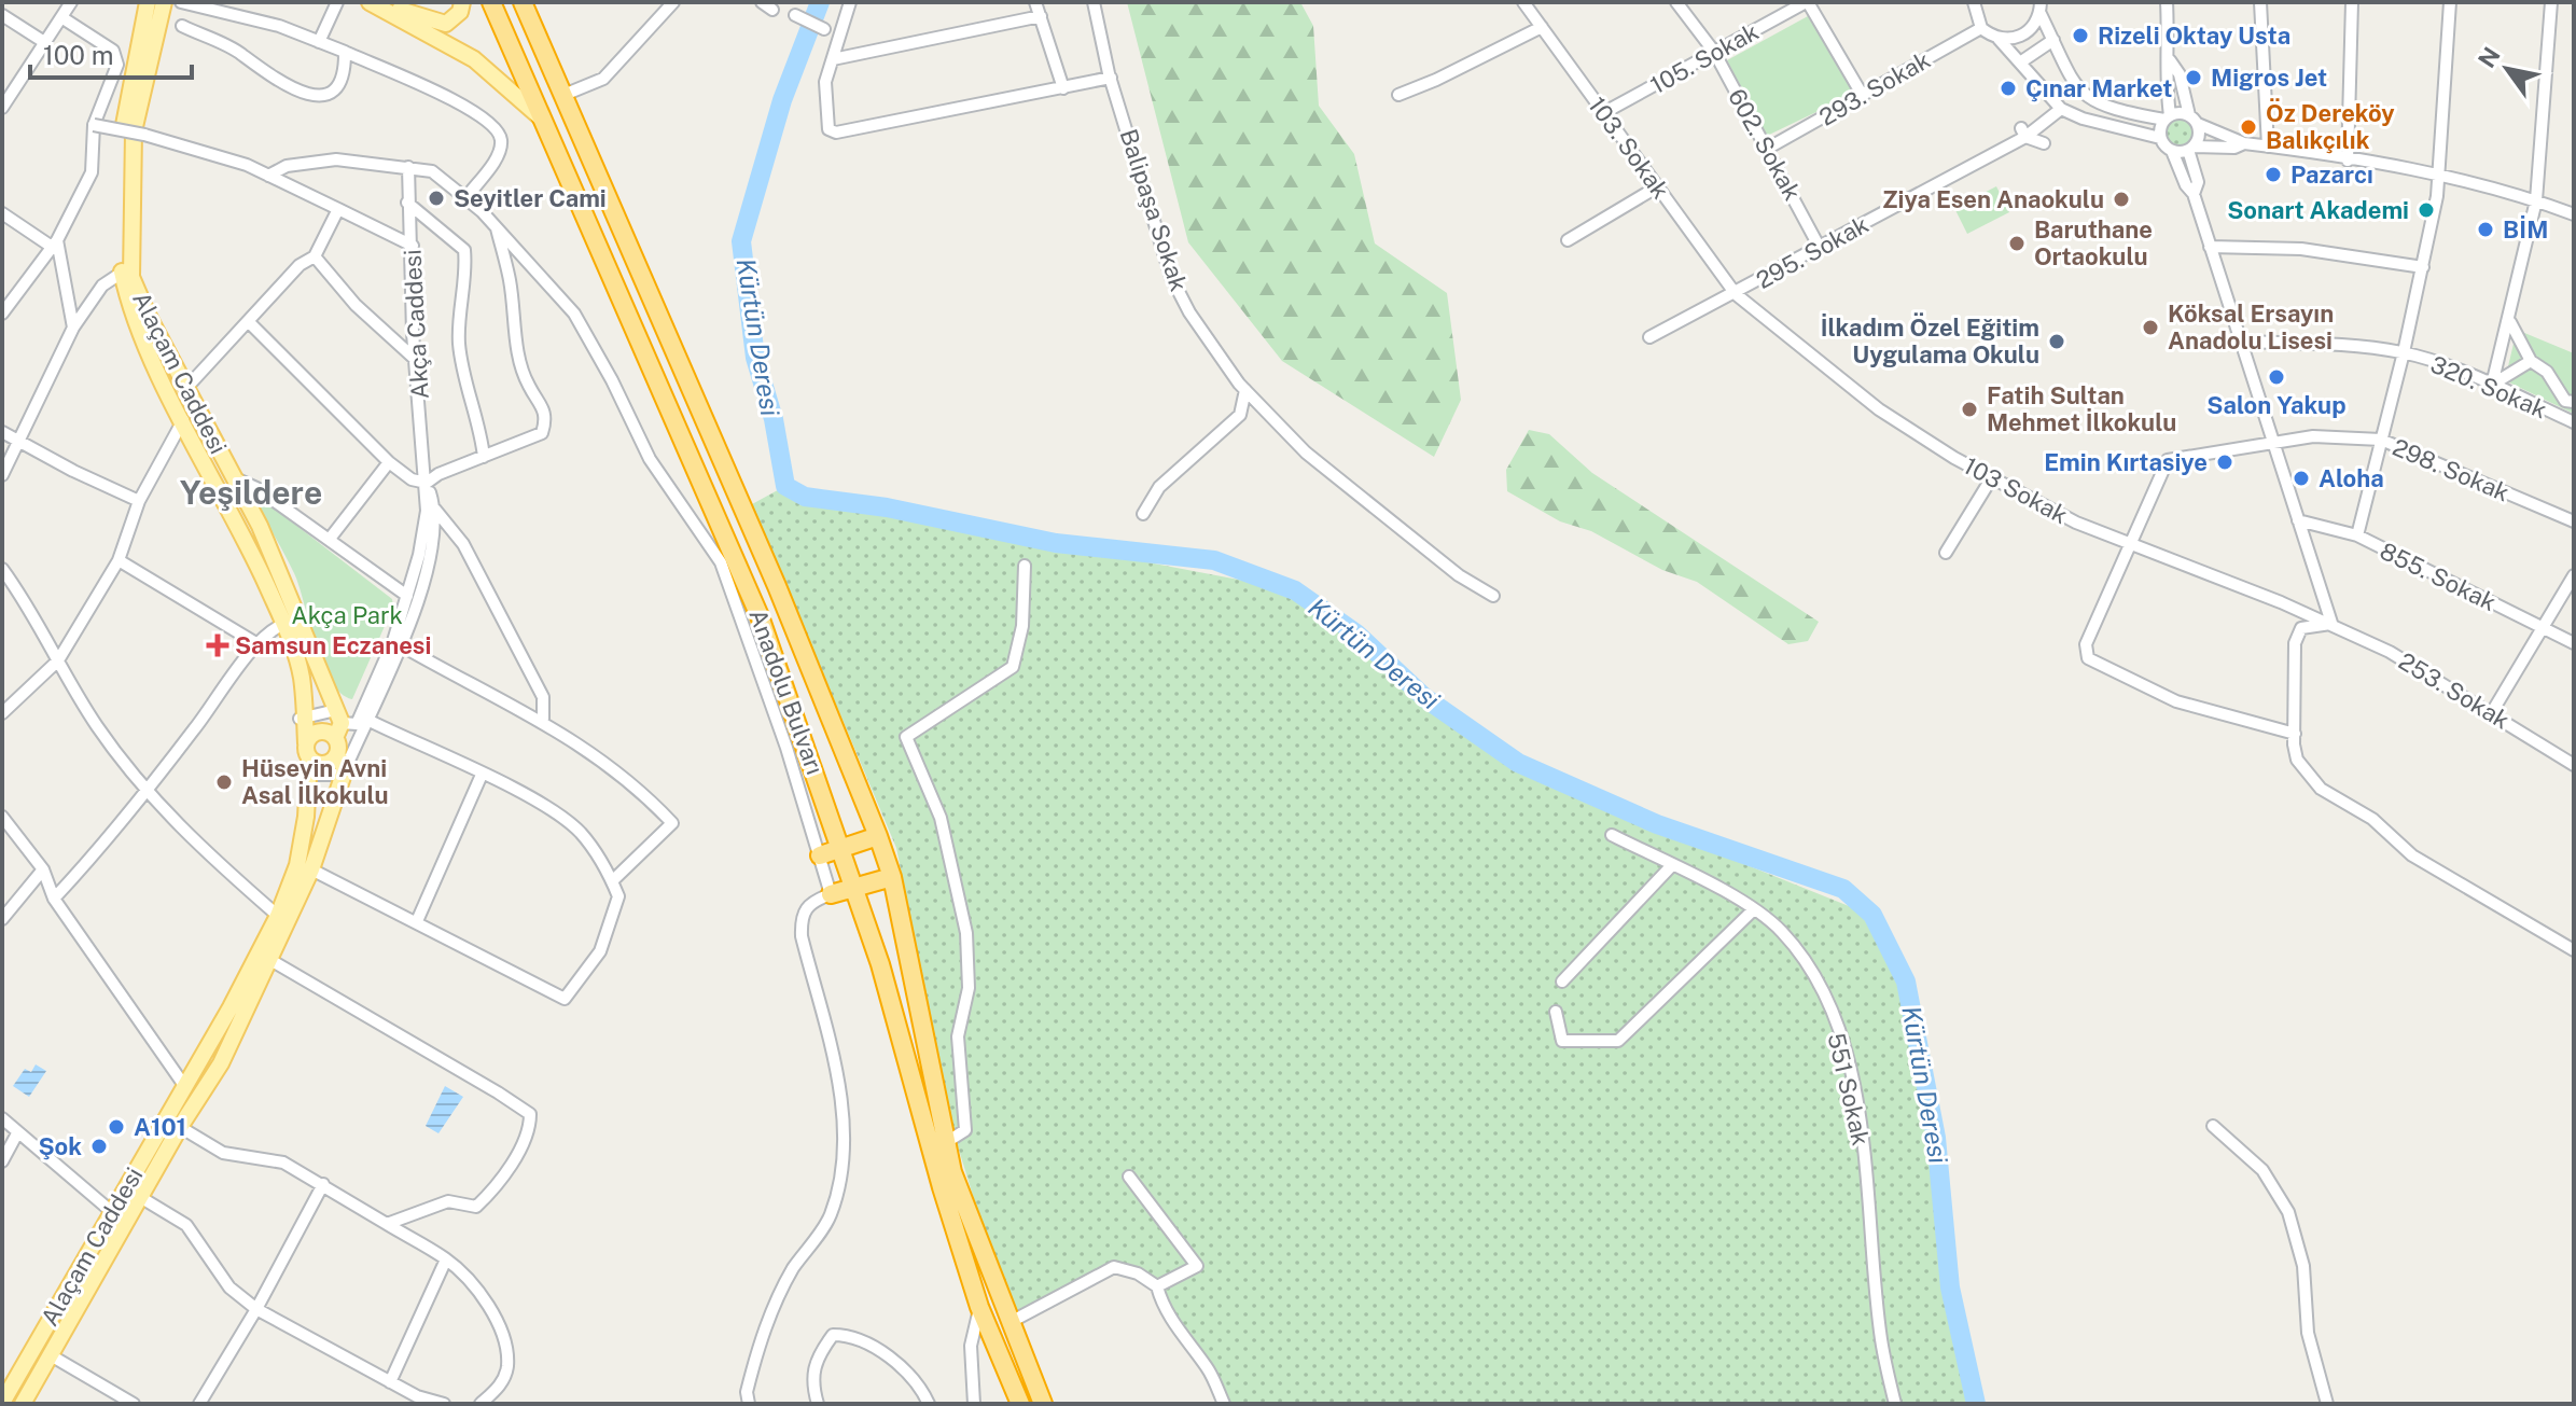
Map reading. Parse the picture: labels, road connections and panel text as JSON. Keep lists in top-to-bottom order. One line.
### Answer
{"streets":{"highway":["Anadolu Bulvarı"],"main road":["Alaçam Caddesi"],"street":["105. Sokak","293. Sokak","602. Sokak","103. Sokak","Balipaşa Sokak","295. Sokak","Akça Caddesi","320. Sokak","298. Sokak","103 Sokak","855. Sokak","253. Sokak","551 Sokak"]},"crossings":[["105. Sokak","602. Sokak"],["105. Sokak","103. Sokak"],["293. Sokak","602. Sokak"],["602. Sokak","295. Sokak"],["103. Sokak","295. Sokak"],["103. Sokak","103 Sokak"],["295. Sokak","103 Sokak"],["Akça Caddesi","Alaçam Caddesi"],["298. Sokak","103 Sokak"],["103 Sokak","253. Sokak"]],"districts":["Yeşildere"],"water":["Kürtün Deresi"],"parks":["Akça Park"],"places":{"other":["Rizeli Oktay Usta","Migros Jet","Çınar Market","Öz Dereköy Balıkçılık","Pazarcı","Seyitler Cami","Ziya Esen Anaokulu","Sonart Akademi","BİM","Baruthane Ortaokulu","Köksal Ersayın Anadolu Lisesi","İlkadım Özel Eğitim Uygulama Okulu","Salon Yakup","Fatih Sultan Mehmet İlkokulu","Emin Kırtasiye","Aloha","Hüseyin Avni Asal İlkokulu","A101","Şok"],"health":["Samsun Eczanesi"]},"scale_bar":"100 m","north":"top left"}
